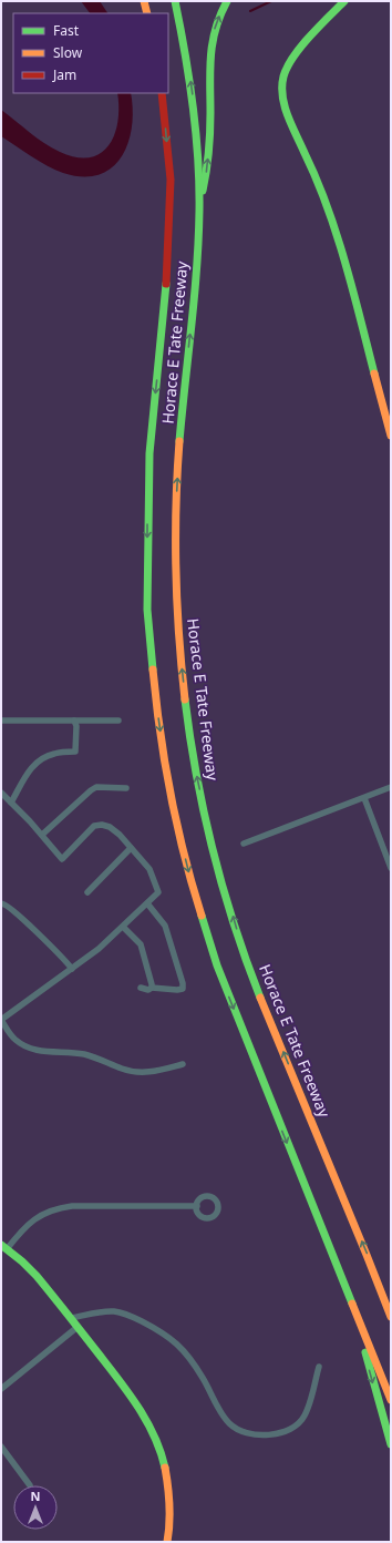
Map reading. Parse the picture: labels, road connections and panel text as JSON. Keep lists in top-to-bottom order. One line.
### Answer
{"streets":{"main road":["Horace E Tate Freeway"]},"legend":["Fast","Slow","Jam"],"north":"top"}
